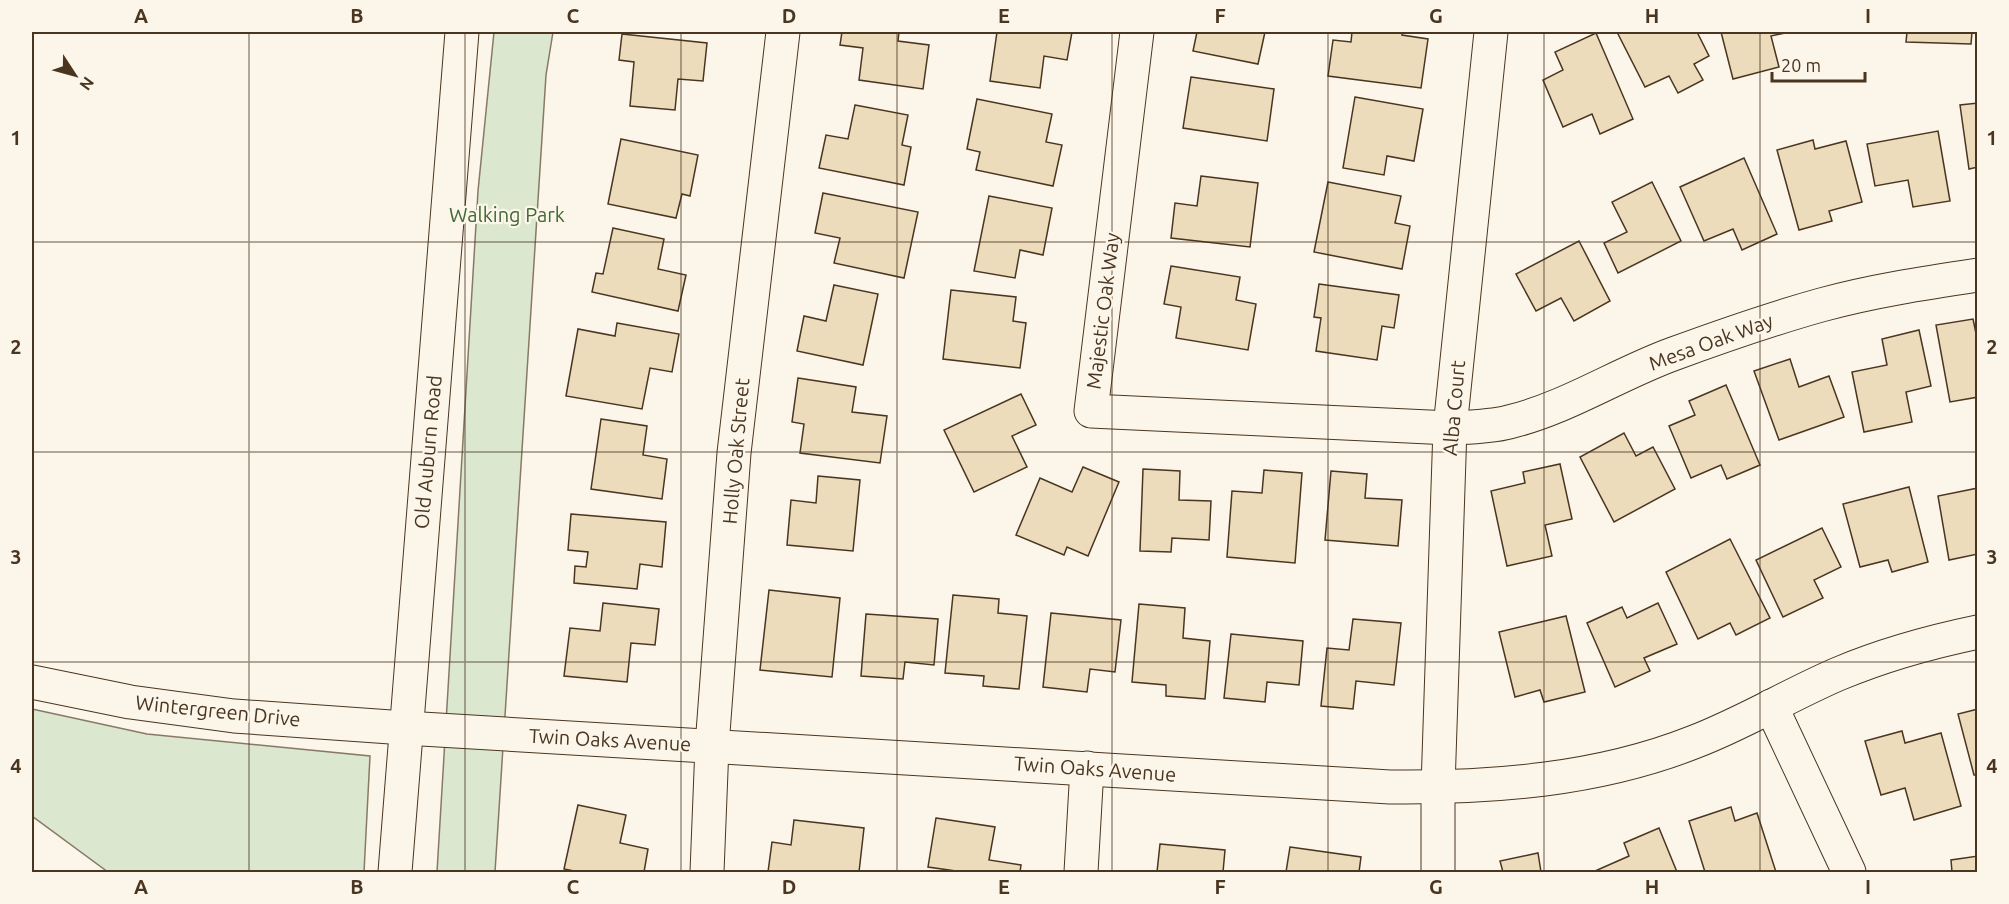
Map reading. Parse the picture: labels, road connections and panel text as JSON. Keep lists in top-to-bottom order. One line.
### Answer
{"streets":{"street":["Majestic Oak Way","Mesa Oak Way","Alba Court","Holly Oak Street","Old Auburn Road","Wintergreen Drive","Twin Oaks Avenue"]},"crossings":[["Majestic Oak Way","Mesa Oak Way"],["Majestic Oak Way","Alba Court"],["Mesa Oak Way","Alba Court"],["Alba Court","Twin Oaks Avenue"],["Holly Oak Street","Twin Oaks Avenue"],["Old Auburn Road","Wintergreen Drive"],["Old Auburn Road","Twin Oaks Avenue"],["Wintergreen Drive","Twin Oaks Avenue"]],"parks":["Walking Park"],"scale_bar":"20 m","north":"bottom right","grid":{"columns":["A","B","C","D","E","F","G","H","I"],"rows":["1","2","3","4"]}}
